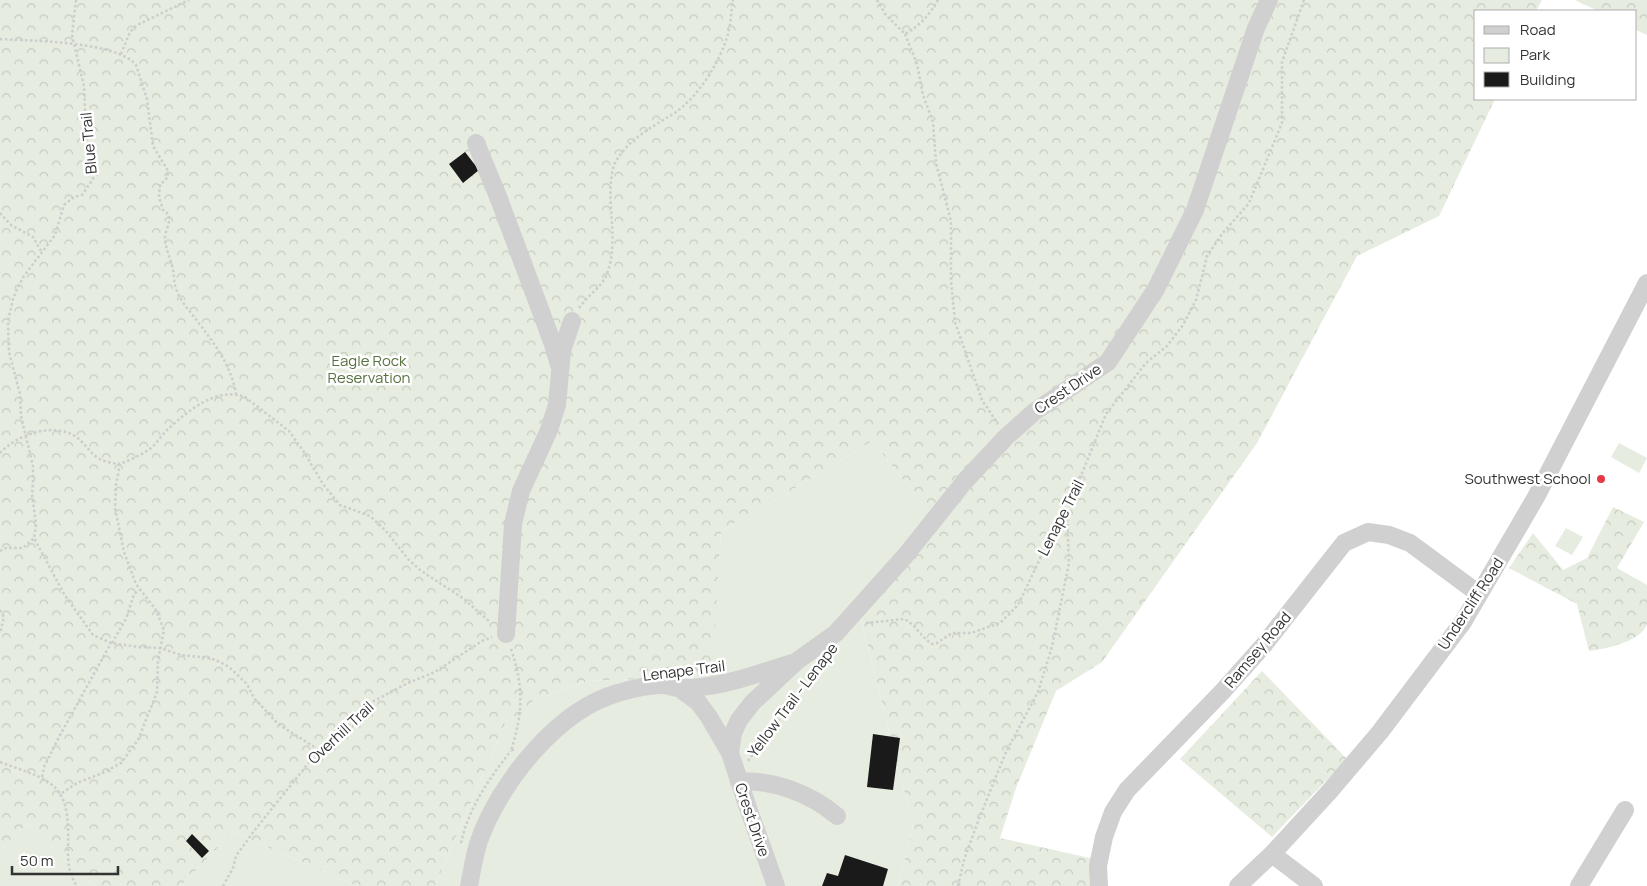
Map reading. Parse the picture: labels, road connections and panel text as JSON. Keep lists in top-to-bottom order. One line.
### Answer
{"streets":{"street":["Crest Drive","Undercliff Road","Ramsey Road"],"path":["Blue Trail","Lenape Trail","Yellow Trail - Lenape","Overhill Trail"]},"crossings":[["Crest Drive","Lenape Trail"],["Crest Drive","Yellow Trail - Lenape"],["Undercliff Road","Ramsey Road"]],"parks":["Eagle Rock Reservation"],"places":["Southwest School"],"legend":["Road","Park","Building"],"scale_bar":"50 m"}
